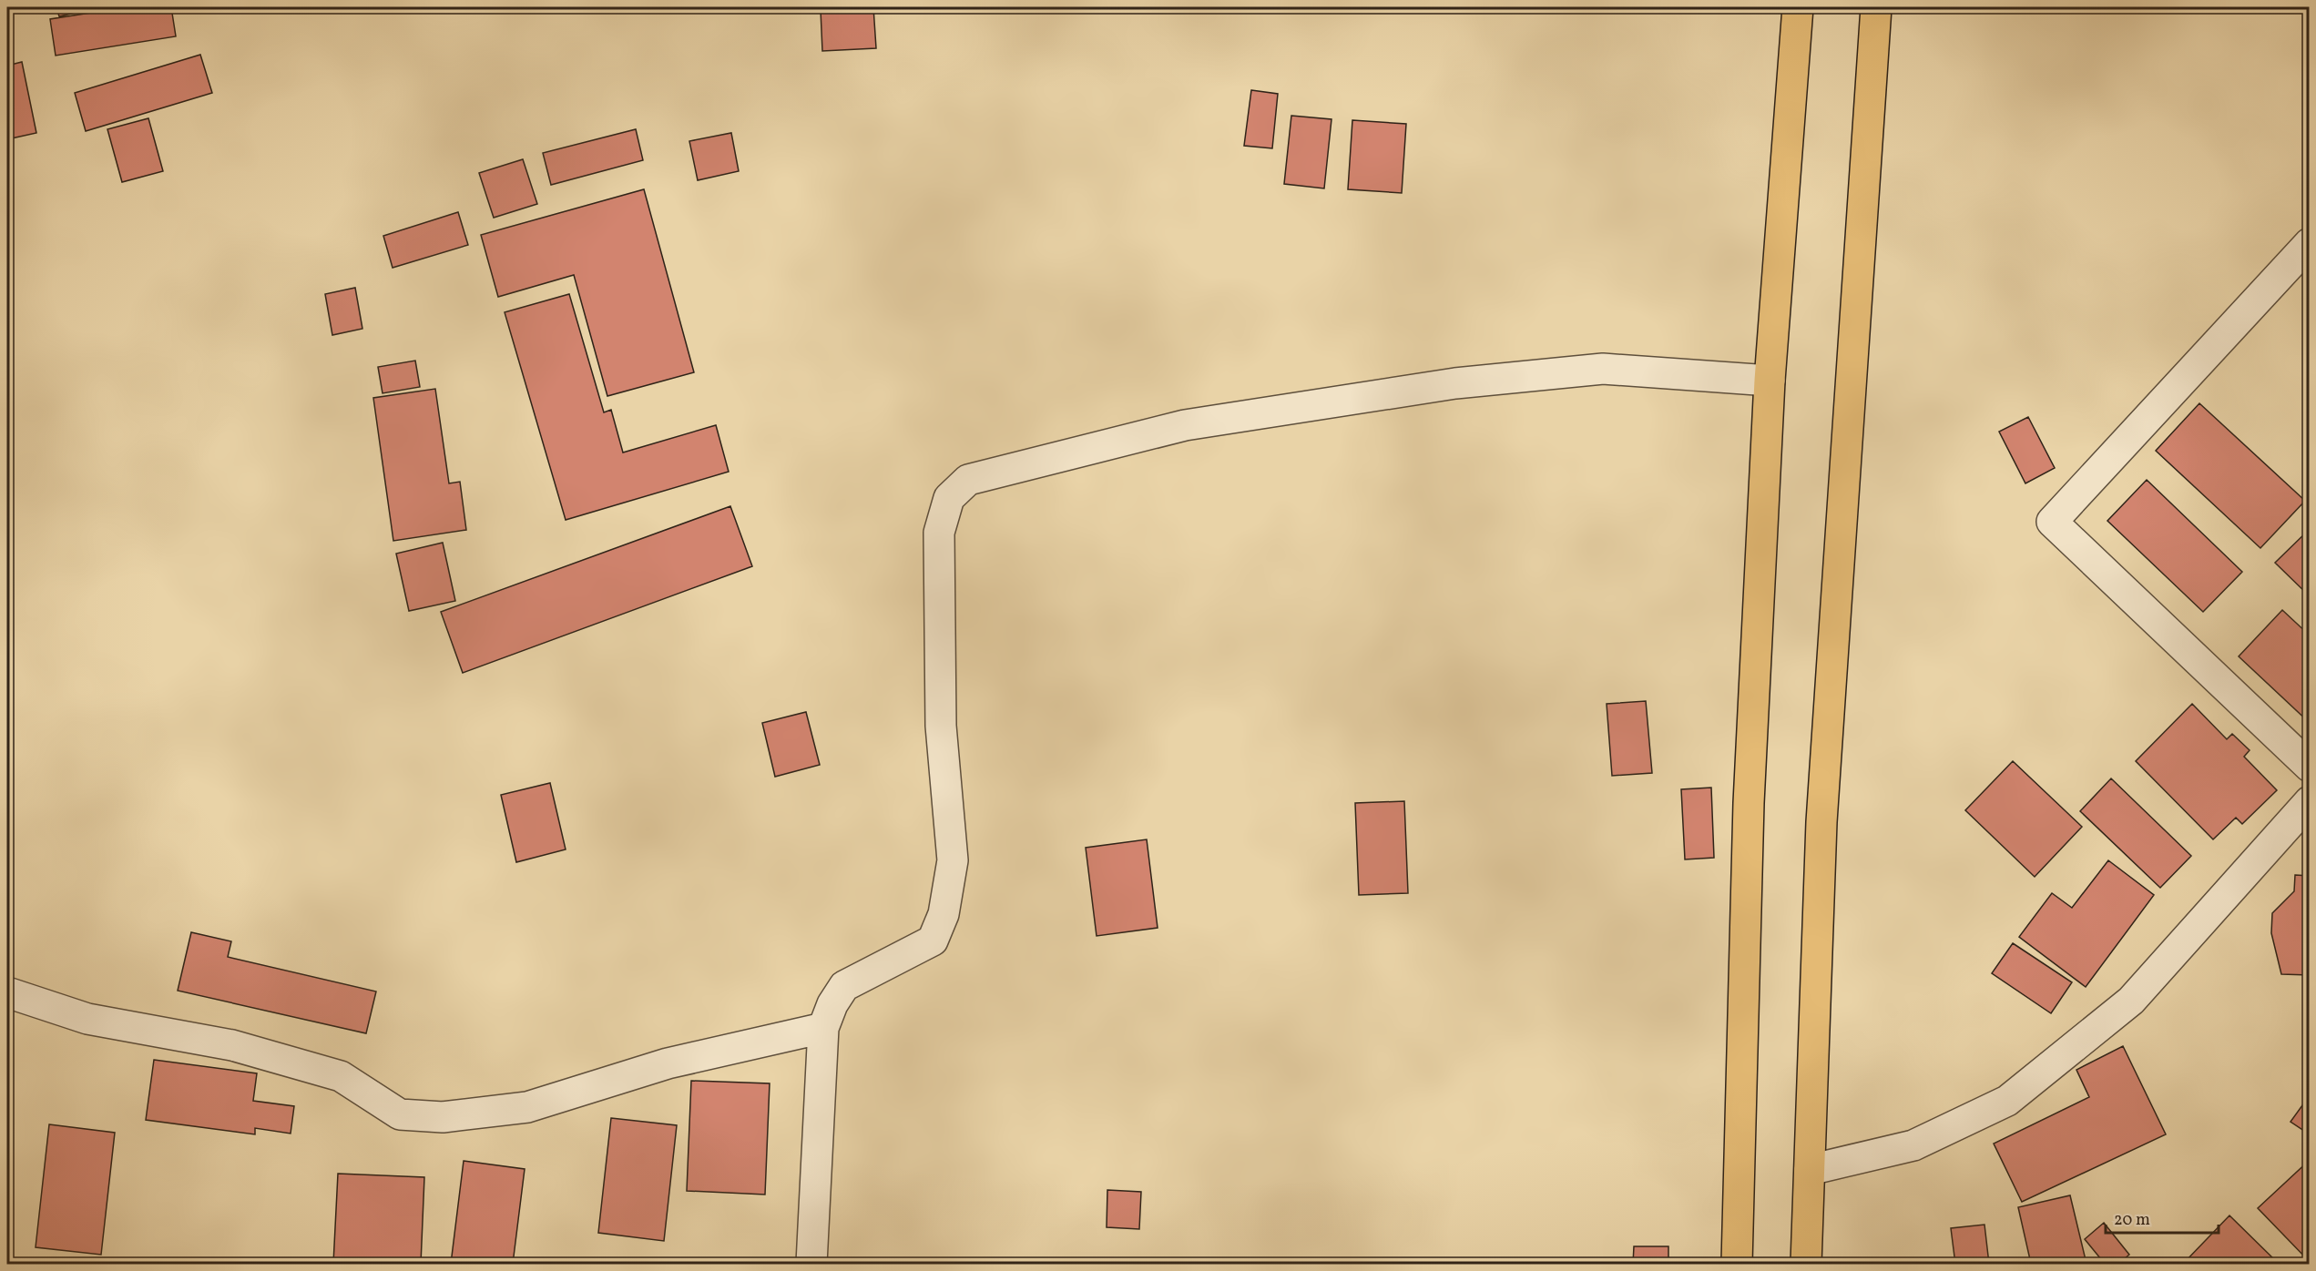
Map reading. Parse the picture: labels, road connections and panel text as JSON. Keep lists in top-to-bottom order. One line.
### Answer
{"scale_bar":"20 m"}
